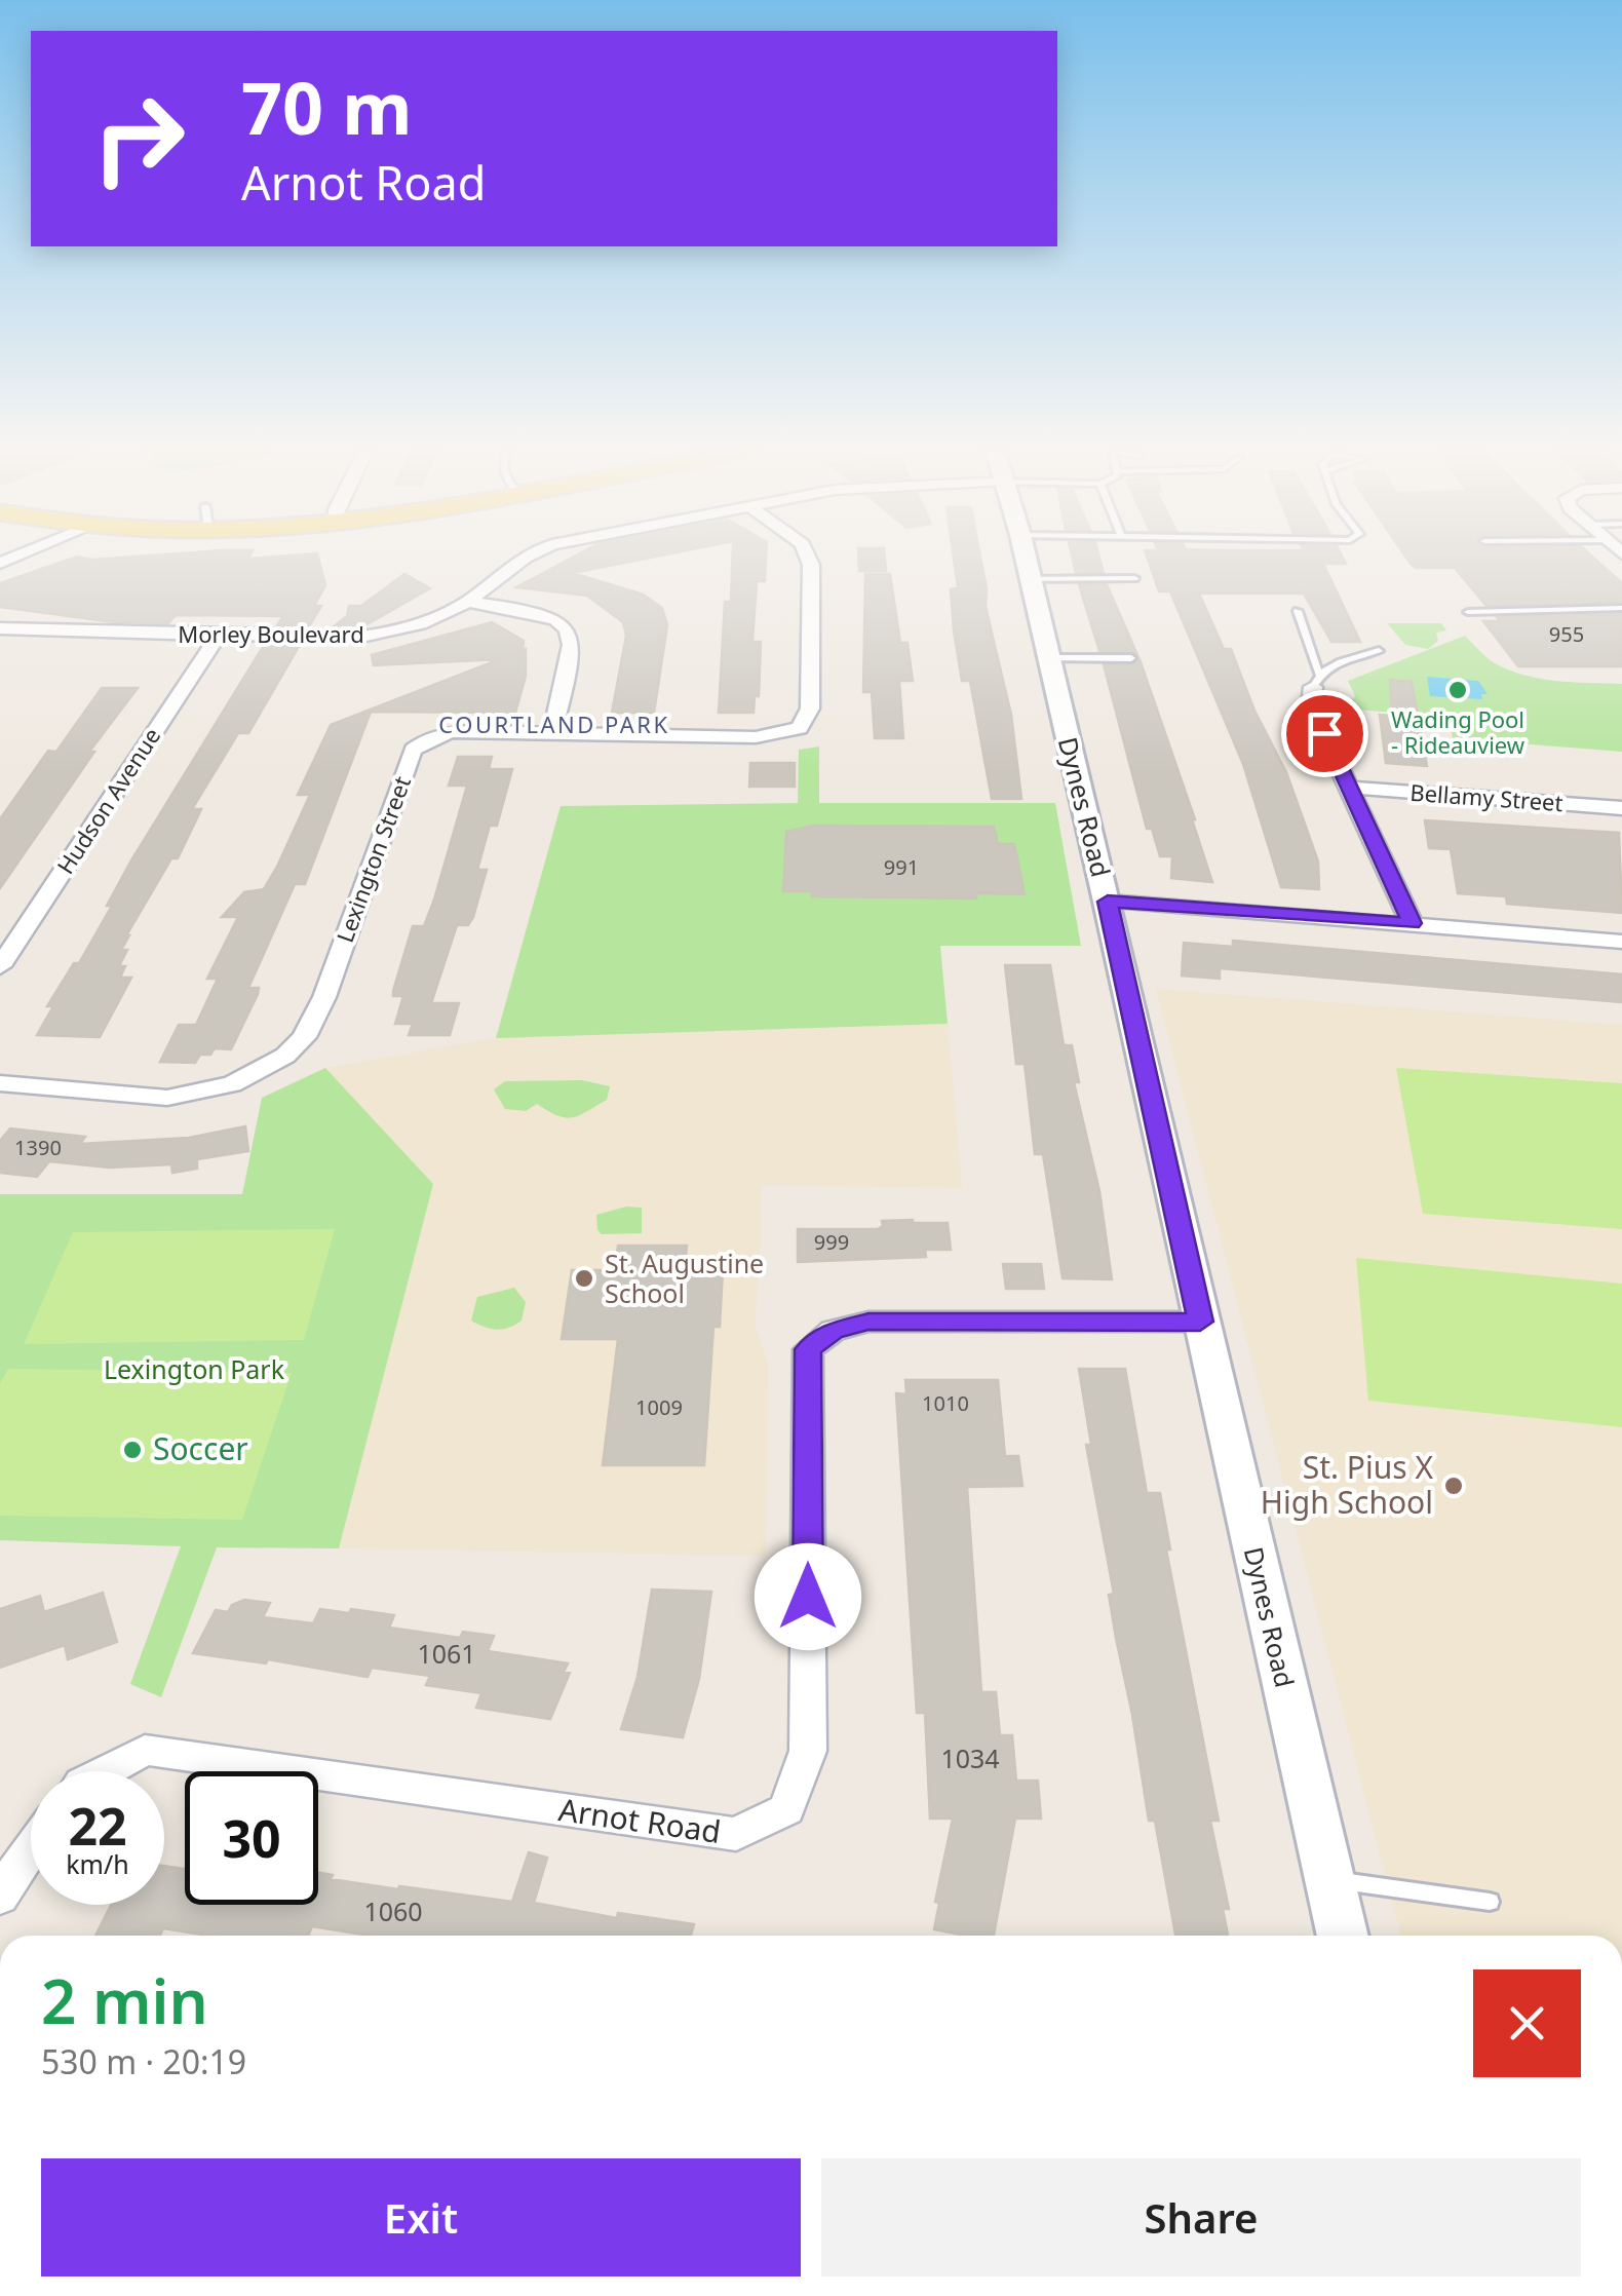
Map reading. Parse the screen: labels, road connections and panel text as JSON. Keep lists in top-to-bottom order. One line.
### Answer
{"streets":{"street":["Morley Boulevard","Bellamy Street","Hudson Avenue","Dynes Road","Lexington Street","Arnot Road"]},"crossings":[["Morley Boulevard","Hudson Avenue"],["Dynes Road","Arnot Road"]],"districts":["COURTLAND PARK"],"parks":["Lexington Park"],"places":["Wading Pool - Rideauview","St. Augustine School","Soccer","St. Pius X High School"],"house_numbers":["955","991","1390","999","1010","1009","1061","1034","1060"],"page":{"turn":["70 m","Arnot Road"],"speed":"22 km/h","limit":"30","heading":["2 min","530 m · 20:19"],"buttons":["Exit","Share"]}}
